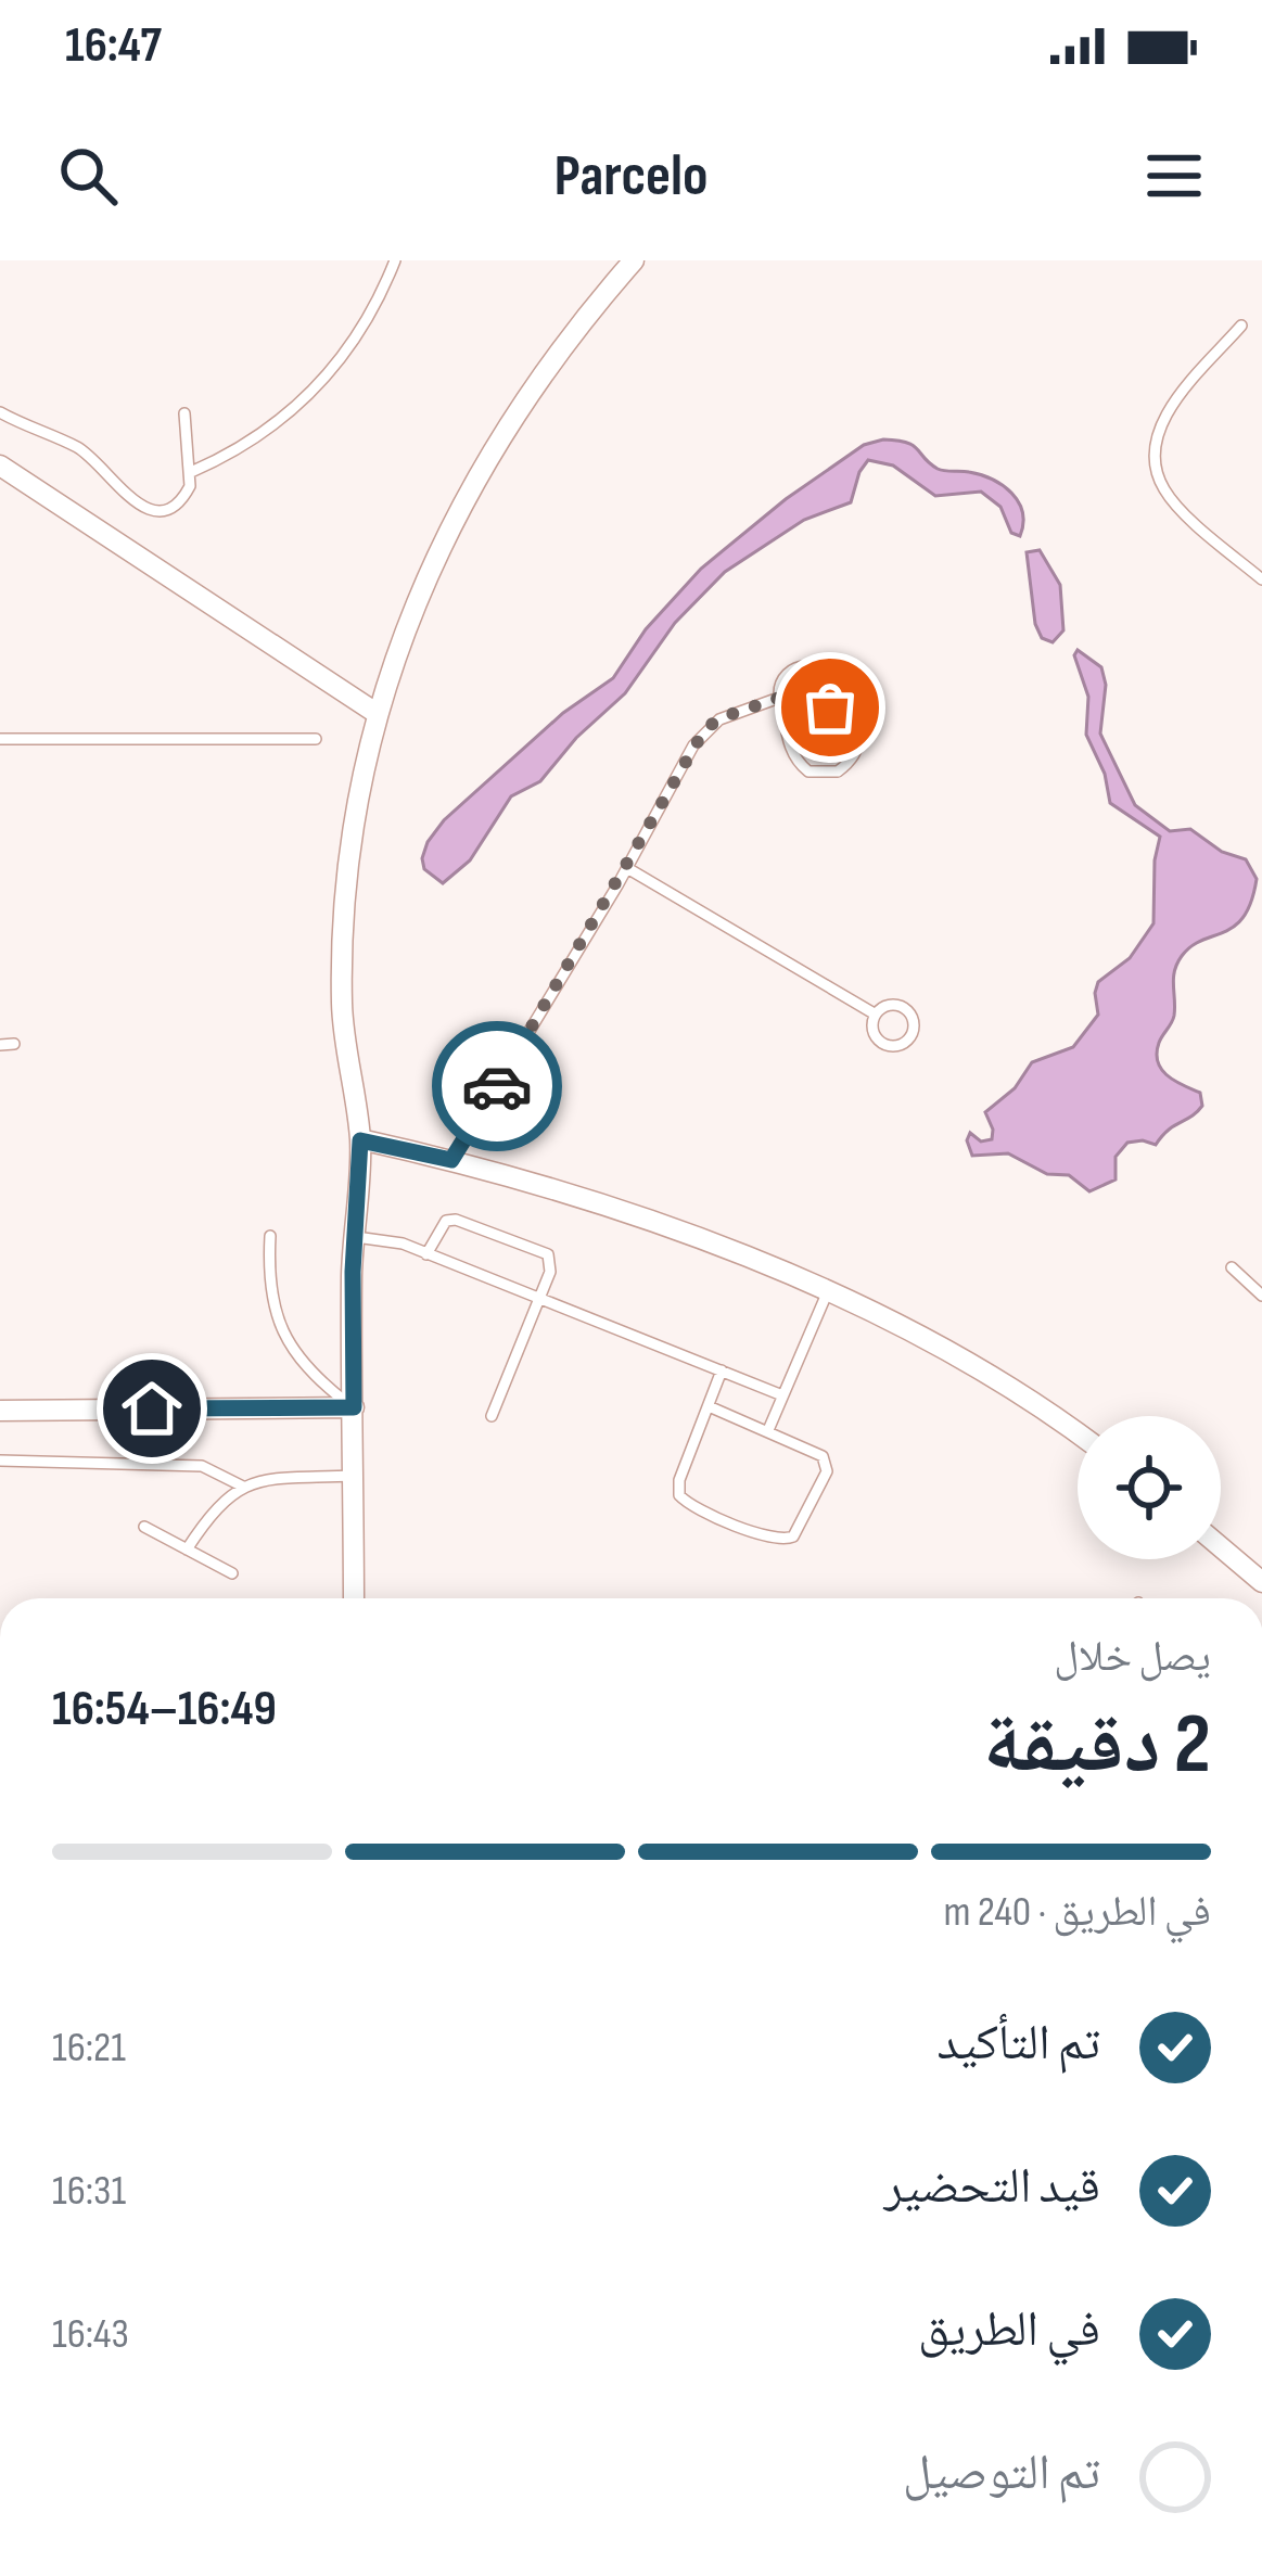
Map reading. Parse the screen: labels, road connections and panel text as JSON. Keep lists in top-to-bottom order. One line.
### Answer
{"page":{"status":"16:47","header":"Parcelo","heading":["2 دقيقة","يصل خلال","16:49–16:54"],"bar":"في الطريق · 240 m","list":[["تم التأكيد","16:21"],["قيد التحضير","16:31"],["في الطريق","16:43"],"تم التوصيل"]}}
